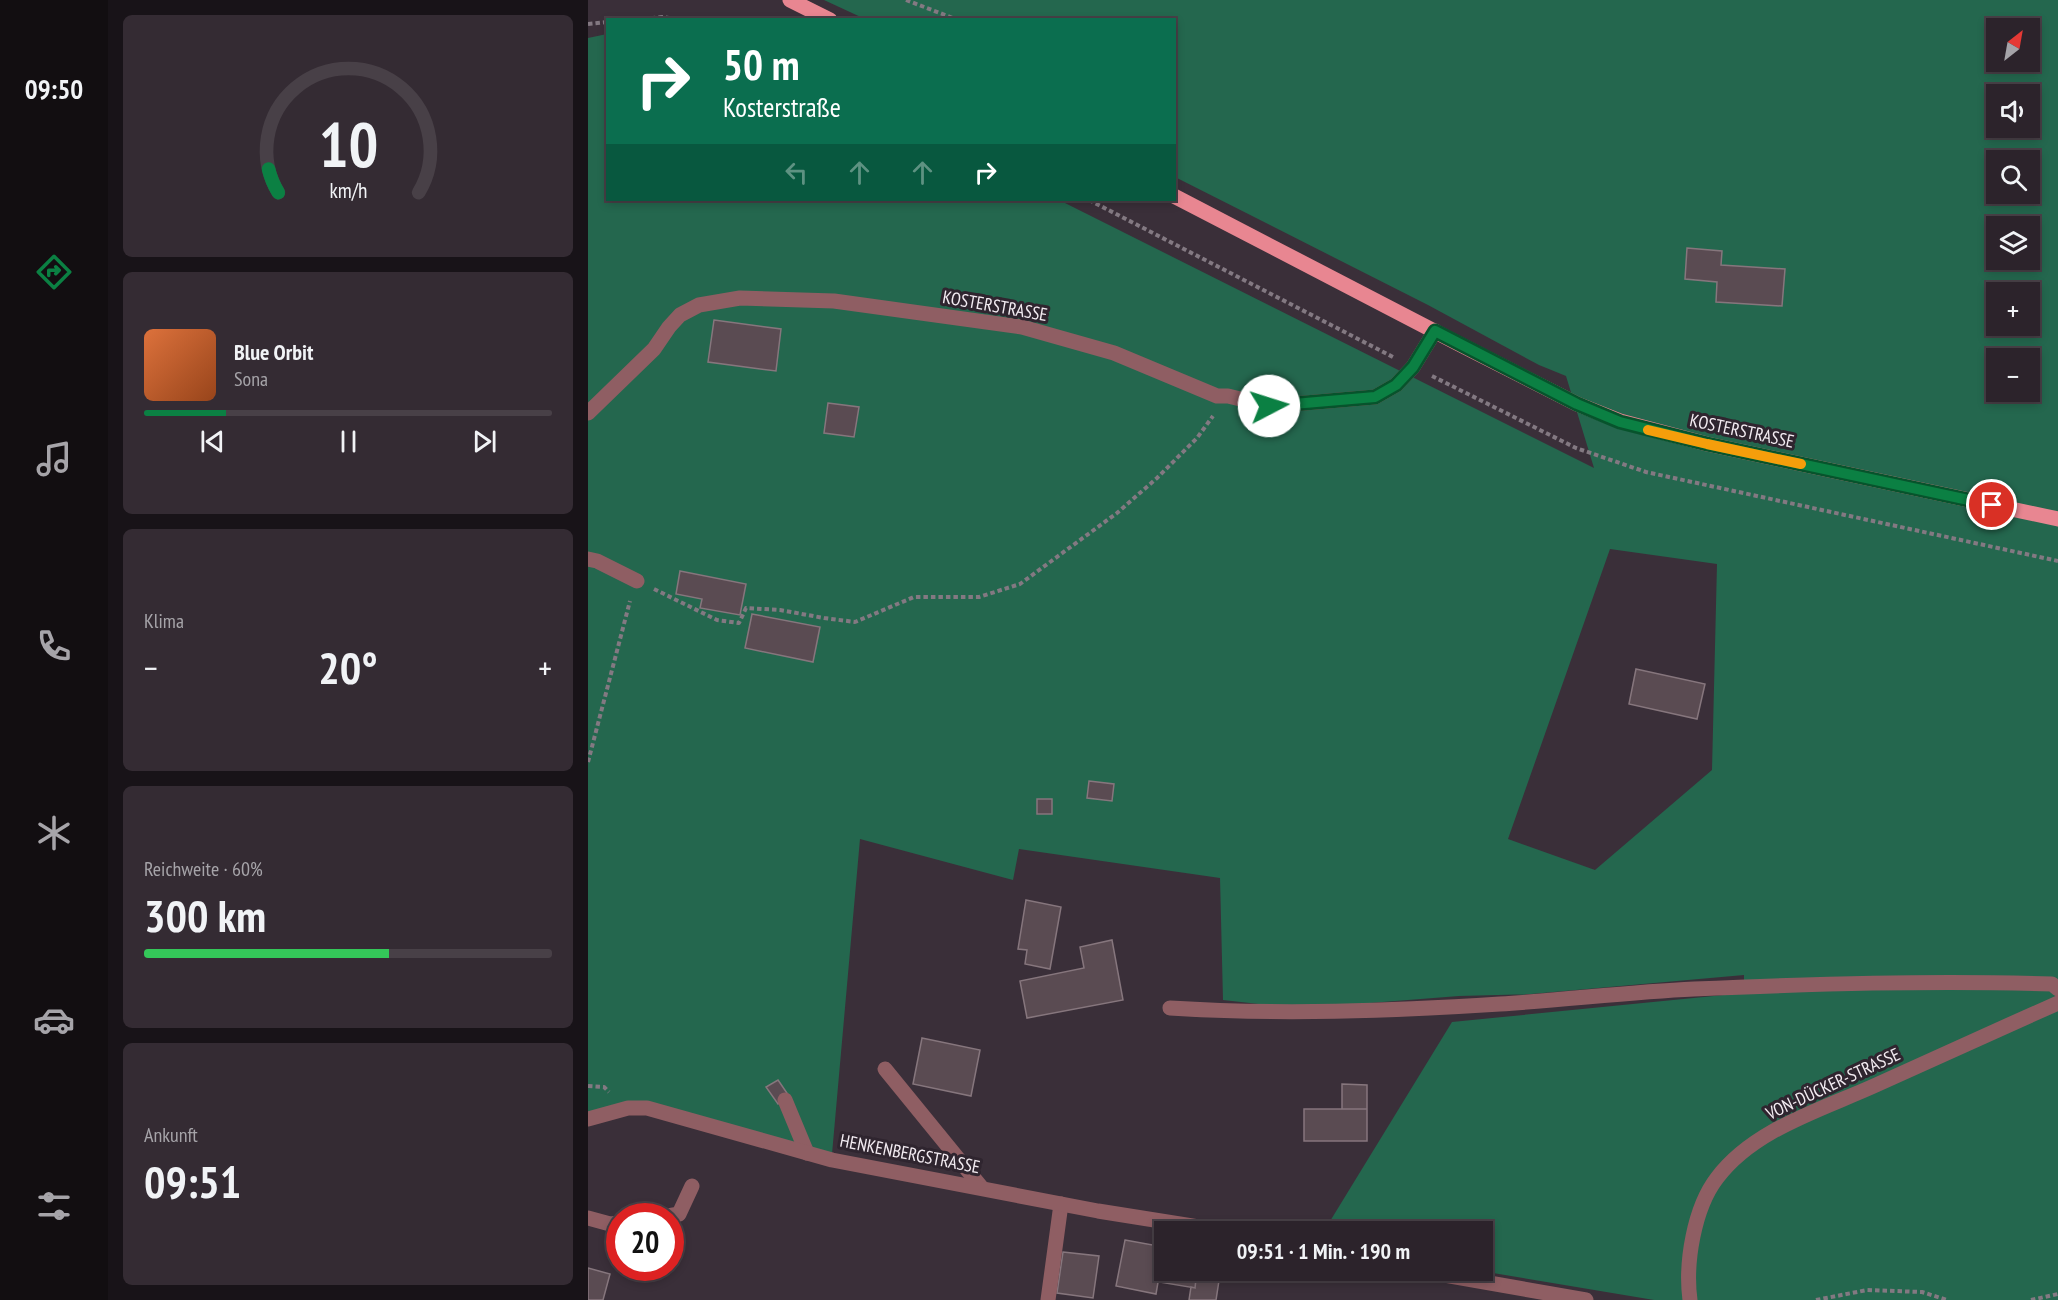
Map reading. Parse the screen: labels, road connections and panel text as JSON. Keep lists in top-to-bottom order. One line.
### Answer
{"streets":{"main road":["KOSTERSTRASSE"],"street":["VON-DÜCKER-STRASSE","HENKENBERGSTRASSE"]},"north":"top right","page":{"tabs":"09:50","map_buttons":["+","−"],"turn":["50 m","Kosterstraße"],"song":["Blue Orbit","Sona"],"tile":["Klima",["Reichweite · 60%","300 km"],["Ankunft","09:51"]],"heat":["−","20°","+"],"limit":"20","trip":"09:51 · 1 Min. · 190 m","gauge":["10","km/h"]}}
